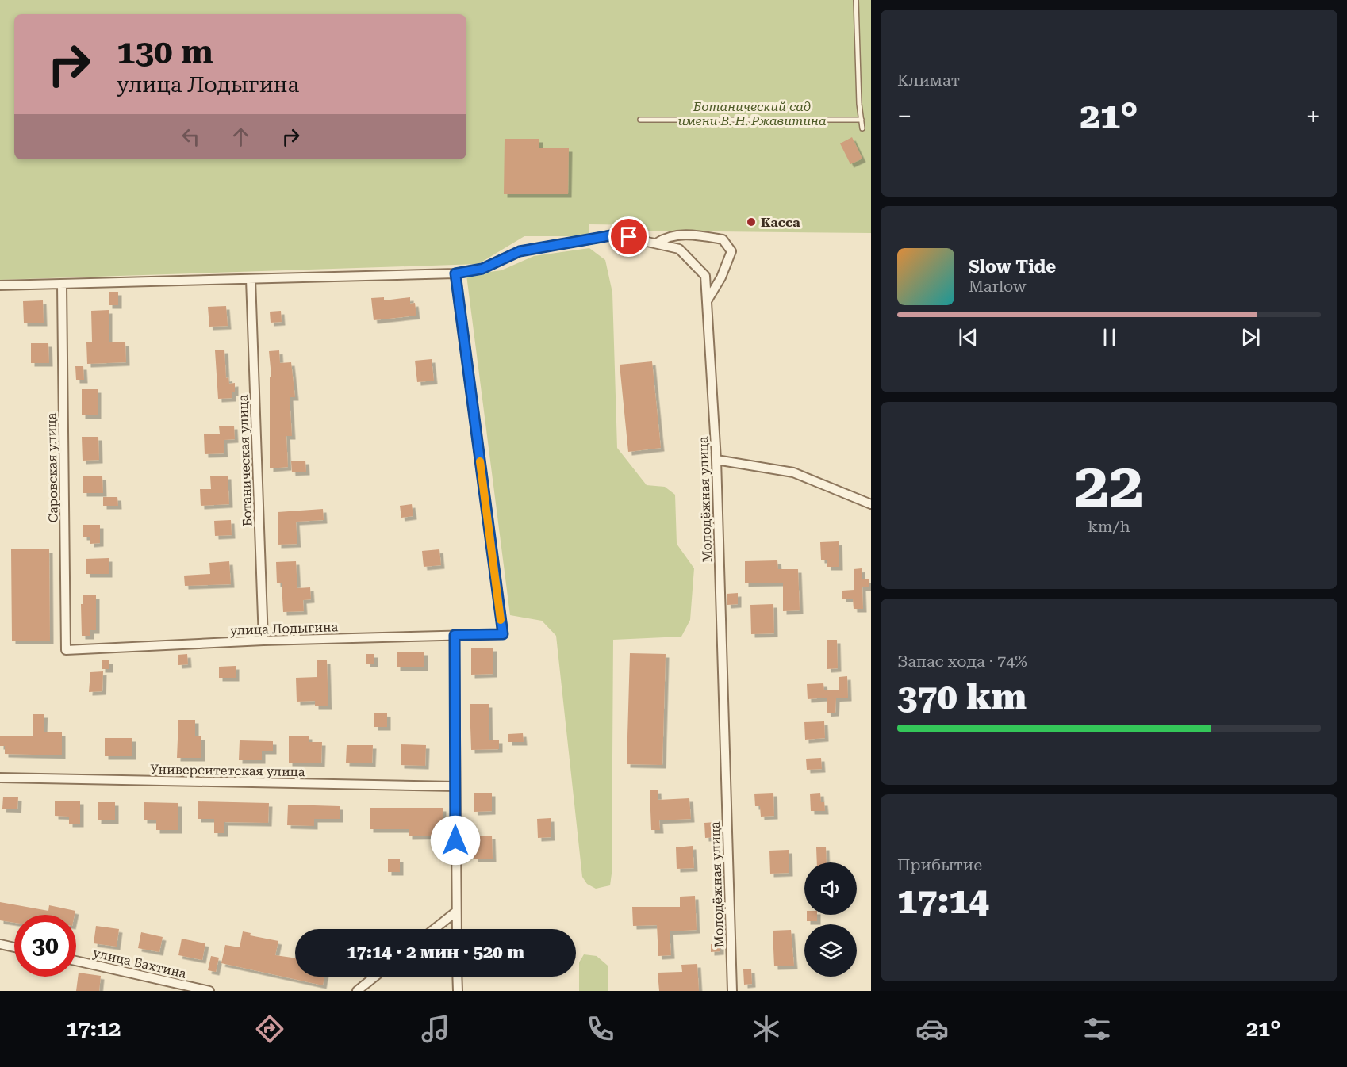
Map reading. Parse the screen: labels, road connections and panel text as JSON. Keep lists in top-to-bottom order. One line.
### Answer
{"streets":{"street":["Ботаническая улица","Саровская улица","Молодёжная улица","улица Лодыгина","Университетская улица","улица Бахтина"]},"crossings":[["Ботаническая улица","Молодёжная улица"],["Ботаническая улица","улица Лодыгина"],["Саровская улица","Молодёжная улица"],["Саровская улица","улица Лодыгина"],["Молодёжная улица","улица Лодыгина"]],"parks":["Ботанический сад имени В. Н. Ржавитина"],"places":["Касса"],"page":{"tile":["Климат",["22","km/h"],["Запас хода · 74%","370 km"],["Прибытие","17:14"]],"turn":["130 m","улица Лодыгина"],"heat":["−","21°","+"],"song":["Slow Tide","Marlow"],"limit":"30","trip":"17:14 · 2 мин · 520 m","tabs":["17:12","21°"]}}
